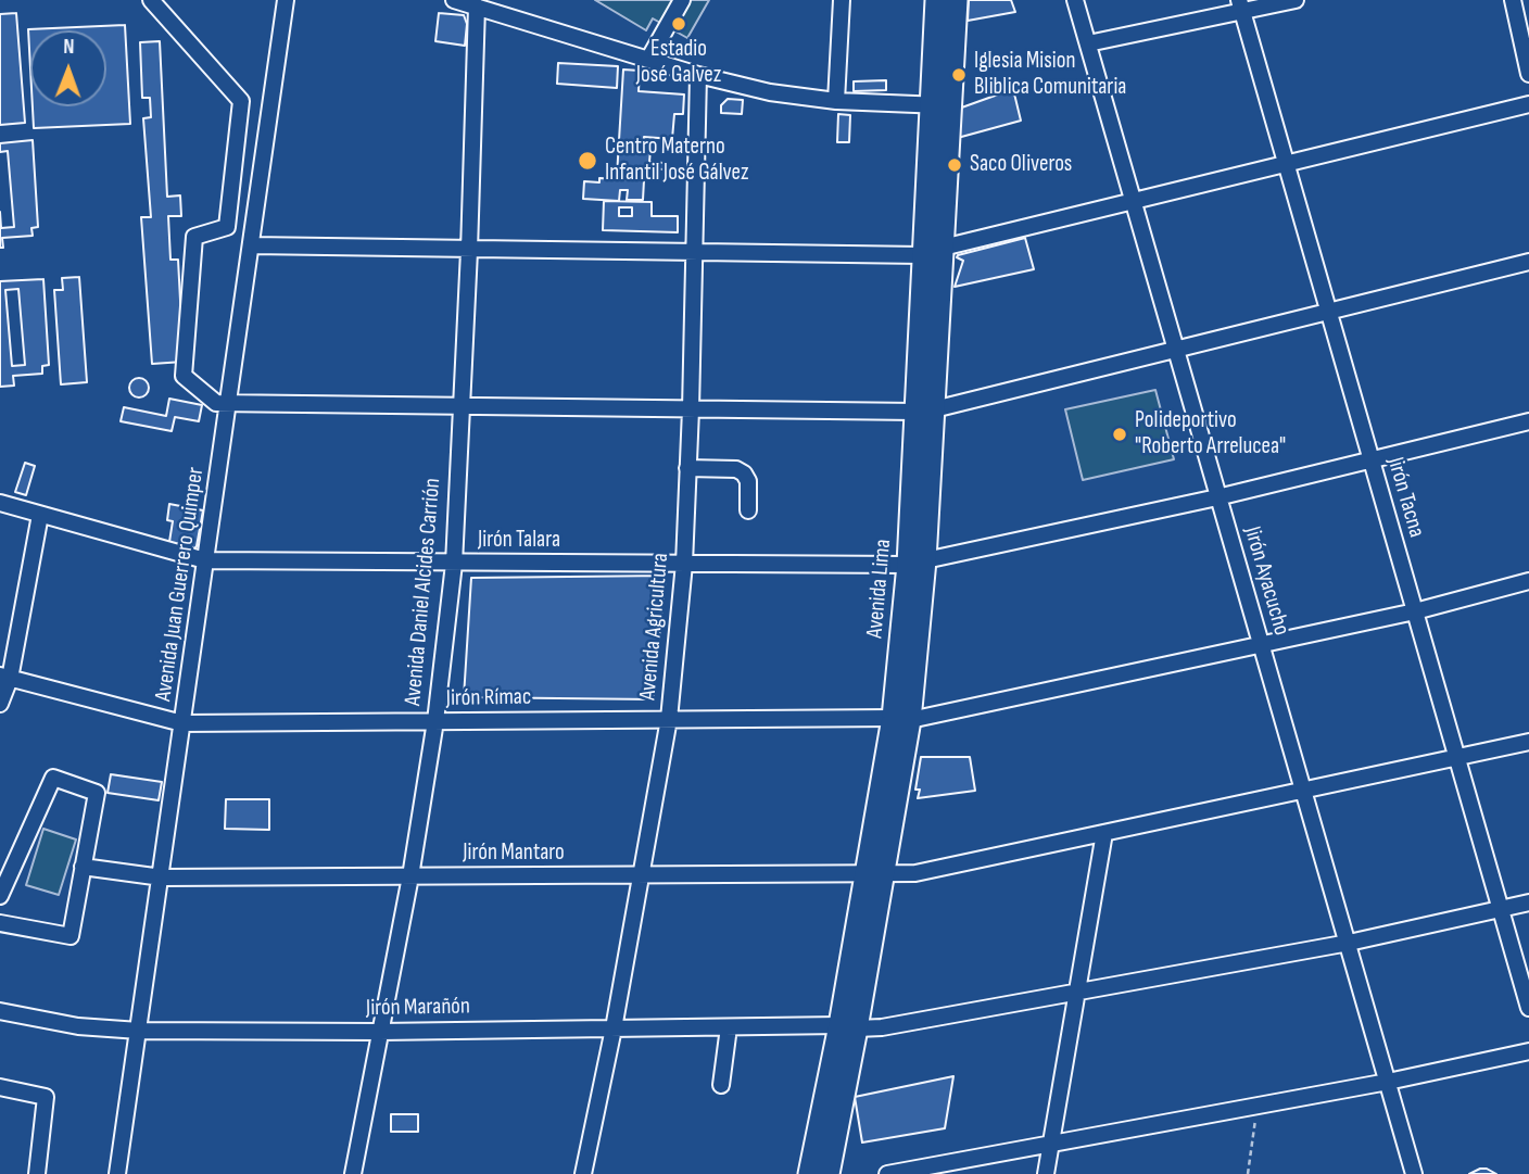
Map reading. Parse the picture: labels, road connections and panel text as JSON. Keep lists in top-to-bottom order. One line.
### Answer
{"streets":{"main road":["Avenida Lima"],"street":["Jirón Tacna","Jirón Talara","Jirón Ayacucho","Avenida Juan Guerrero Quimper","Avenida Daniel Alcides Carrión","Avenida Agricultura","Jirón Rímac","Jirón Mantaro","Jirón Marañón"]},"crossings":[["Jirón Tacna","Jirón Talara"],["Jirón Tacna","Jirón Rímac"],["Jirón Tacna","Jirón Mantaro"],["Jirón Tacna","Jirón Marañón"],["Jirón Talara","Jirón Ayacucho"],["Jirón Talara","Avenida Juan Guerrero Quimper"],["Jirón Talara","Avenida Lima"],["Jirón Talara","Avenida Daniel Alcides Carrión"],["Jirón Talara","Avenida Agricultura"],["Jirón Ayacucho","Jirón Rímac"],["Jirón Ayacucho","Jirón Mantaro"],["Jirón Ayacucho","Jirón Marañón"],["Avenida Juan Guerrero Quimper","Jirón Rímac"],["Avenida Juan Guerrero Quimper","Jirón Mantaro"],["Avenida Juan Guerrero Quimper","Jirón Marañón"],["Avenida Lima","Jirón Rímac"],["Avenida Lima","Jirón Mantaro"],["Avenida Lima","Jirón Marañón"],["Avenida Daniel Alcides Carrión","Jirón Rímac"],["Avenida Daniel Alcides Carrión","Jirón Mantaro"],["Avenida Daniel Alcides Carrión","Jirón Marañón"],["Avenida Agricultura","Jirón Rímac"],["Avenida Agricultura","Jirón Mantaro"],["Avenida Agricultura","Jirón Marañón"]],"places":["Estadio José Galvez","Iglesia Mision Bliblica Comunitaria","Centro Materno Infantil José Gálvez","Saco Oliveros","Polideportivo \"Roberto Arrelucea\""],"north":"top"}
